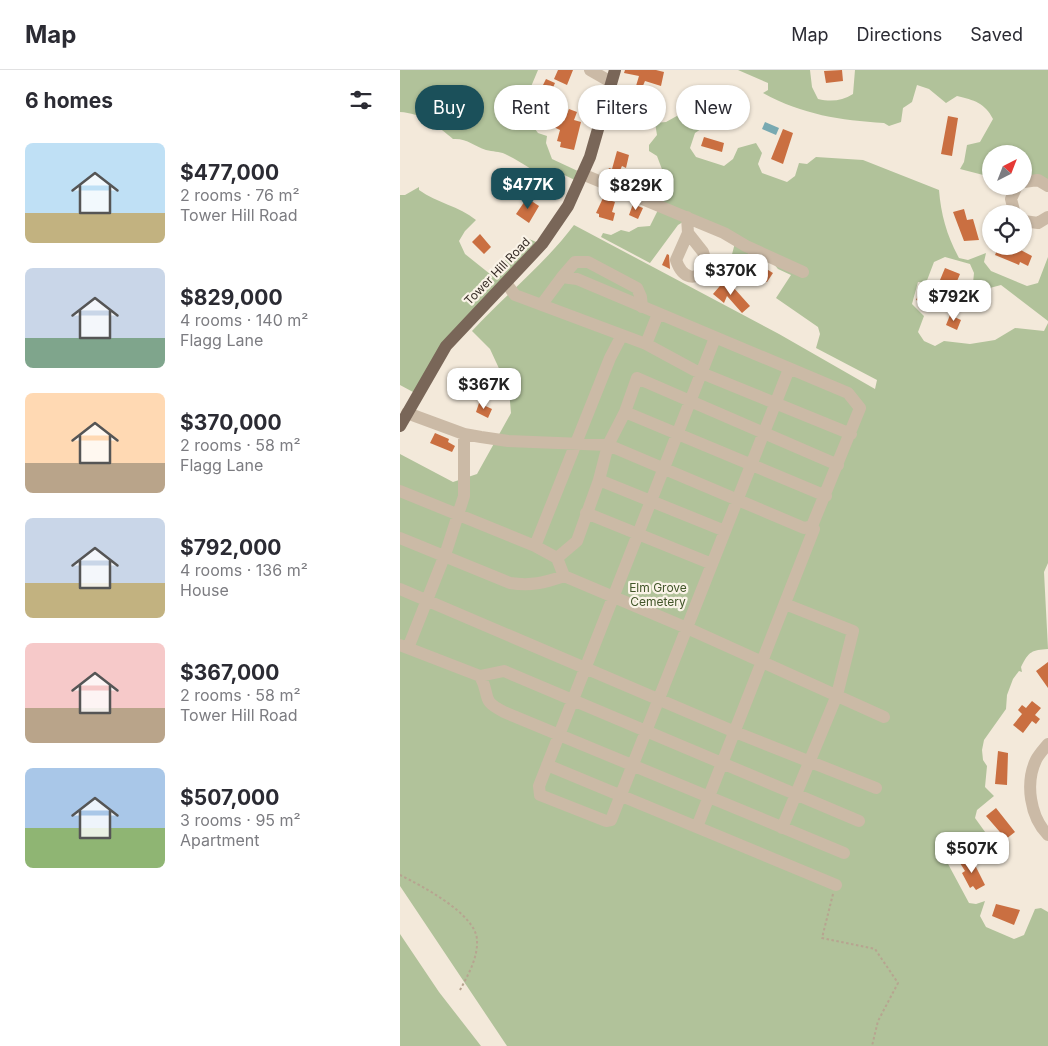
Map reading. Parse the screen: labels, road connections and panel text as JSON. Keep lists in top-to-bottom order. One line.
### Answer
{"streets":{"main road":["Tower Hill Road"]},"parks":["Elm Grove Cemetery"],"north":"top right","page":{"header":"Map","nav":["Map","Directions","Saved"],"heading":"6 homes","chip":["Buy","Rent","Filters","New"],"list":[{"name":"$477,000","note":"2 rooms · 76 m² · Tower Hill Road"},{"name":"$829,000","note":"4 rooms · 140 m² · Flagg Lane"},{"name":"$370,000","note":"2 rooms · 58 m² · Flagg Lane"},{"name":"$792,000","note":"4 rooms · 136 m² · House"},{"name":"$367,000","note":"2 rooms · 58 m² · Tower Hill Road"},{"name":"$507,000","note":"3 rooms · 95 m² · Apartment"}],"price":["$477K","$829K","$370K","$792K","$367K","$507K"]}}
